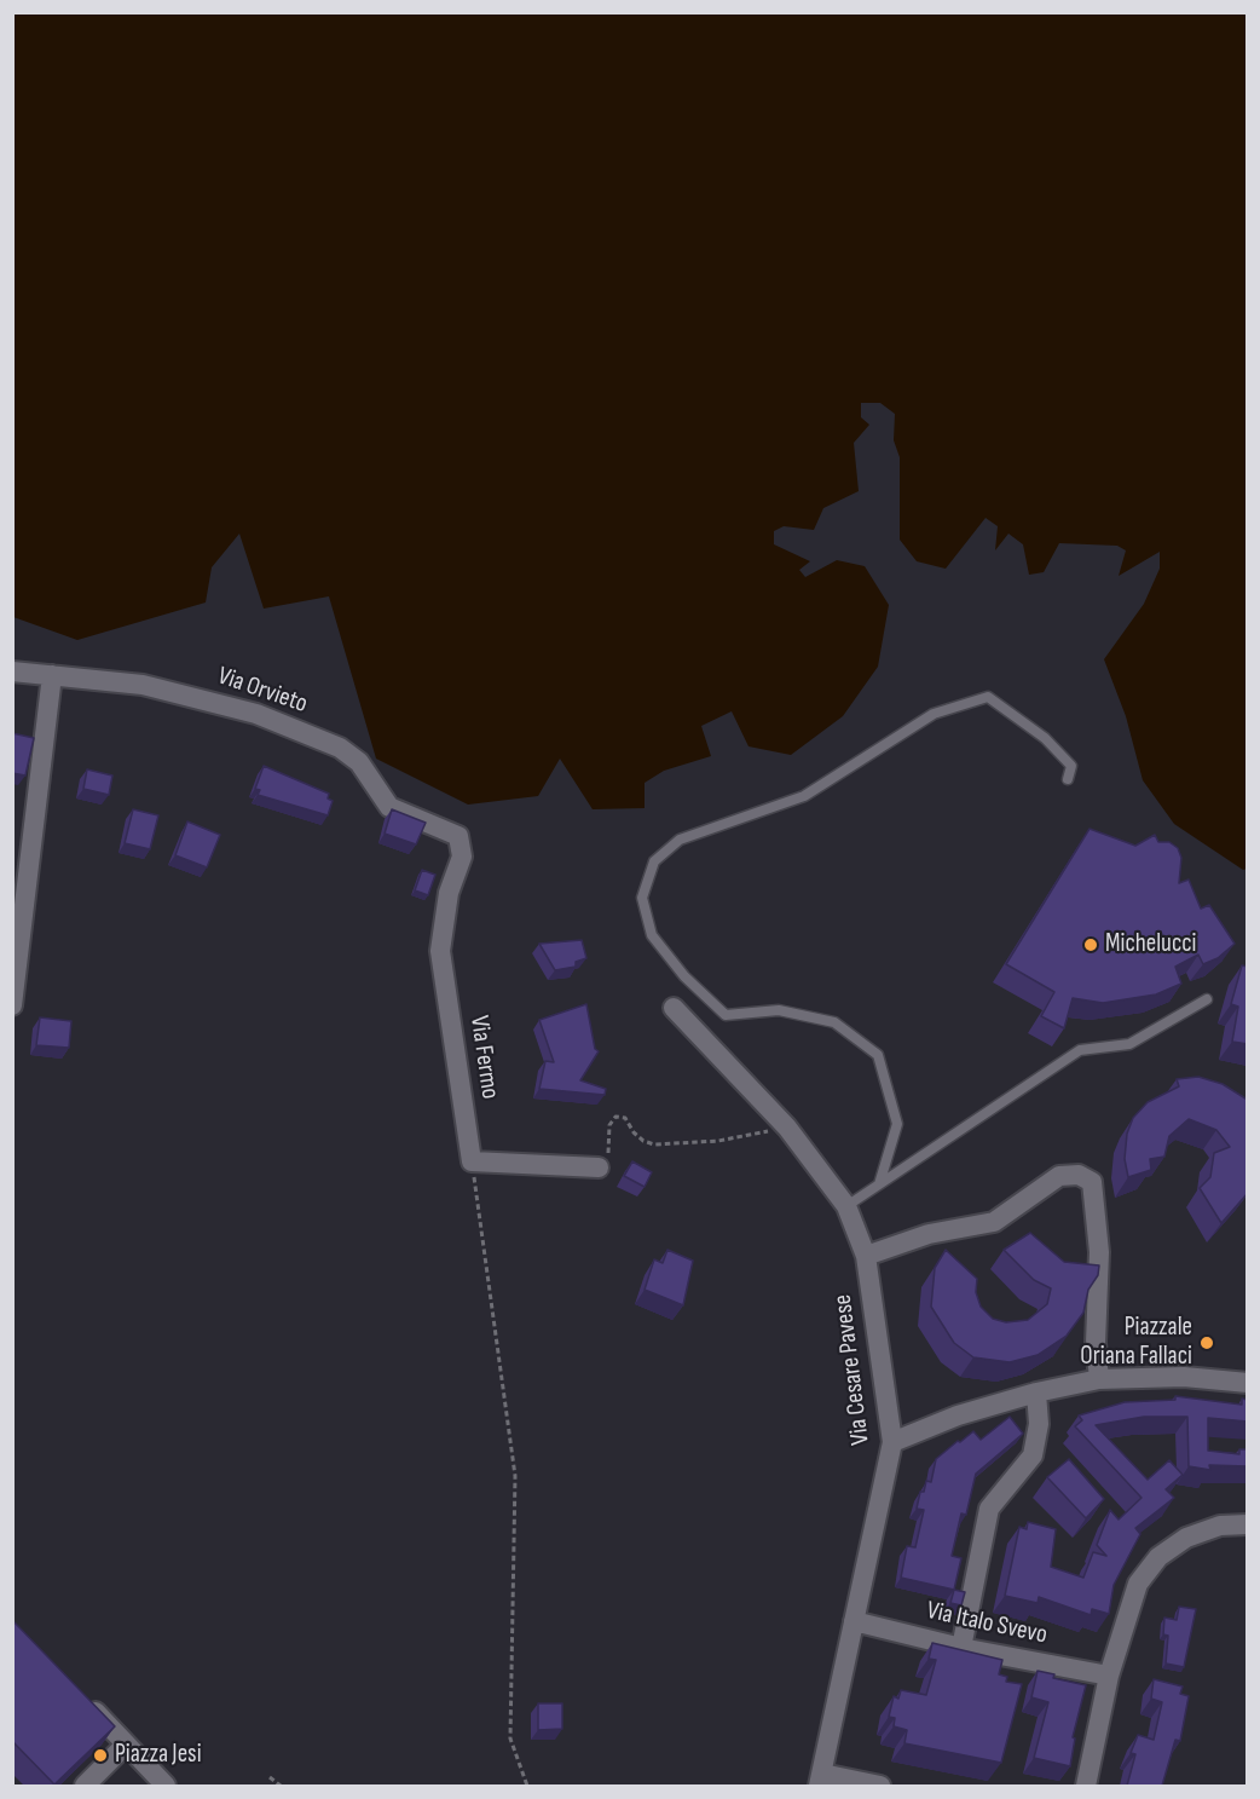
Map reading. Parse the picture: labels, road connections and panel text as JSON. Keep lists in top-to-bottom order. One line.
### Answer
{"streets":{"street":["Via Orvieto","Via Fermo","Via Cesare Pavese","Via Italo Svevo"]},"crossings":[["Via Orvieto","Via Fermo"],["Via Cesare Pavese","Via Italo Svevo"]],"places":["Michelucci","Piazzale Oriana Fallaci","Piazza Jesi"]}
